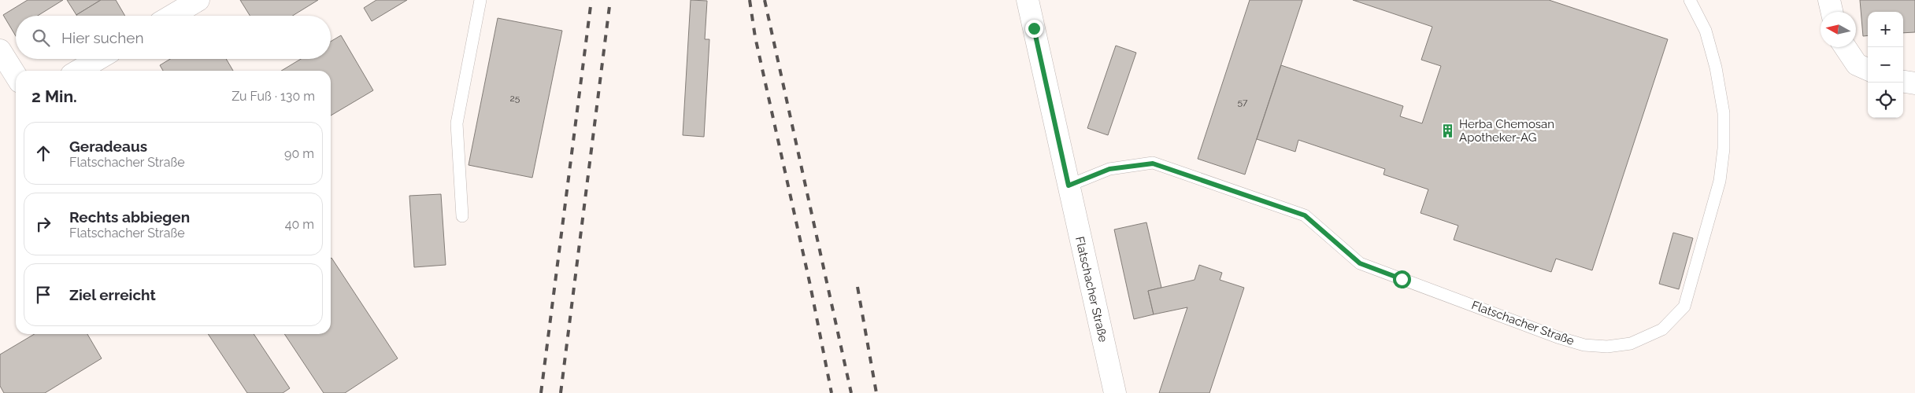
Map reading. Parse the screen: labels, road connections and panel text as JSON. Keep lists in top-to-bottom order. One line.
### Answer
{"streets":{"street":["Flatschacher Straße"]},"places":{"building":["Herba Chemosan Apotheker-AG"]},"house_numbers":["25","57"],"north":"left","page":{"map_buttons":["+","−"],"search":"Hier suchen","heading":["2 Min.","Zu Fuß · 130 m"],"list":[["Geradeaus","Flatschacher Straße","90 m"],["Rechts abbiegen","Flatschacher Straße","40 m"],"Ziel erreicht"]}}
